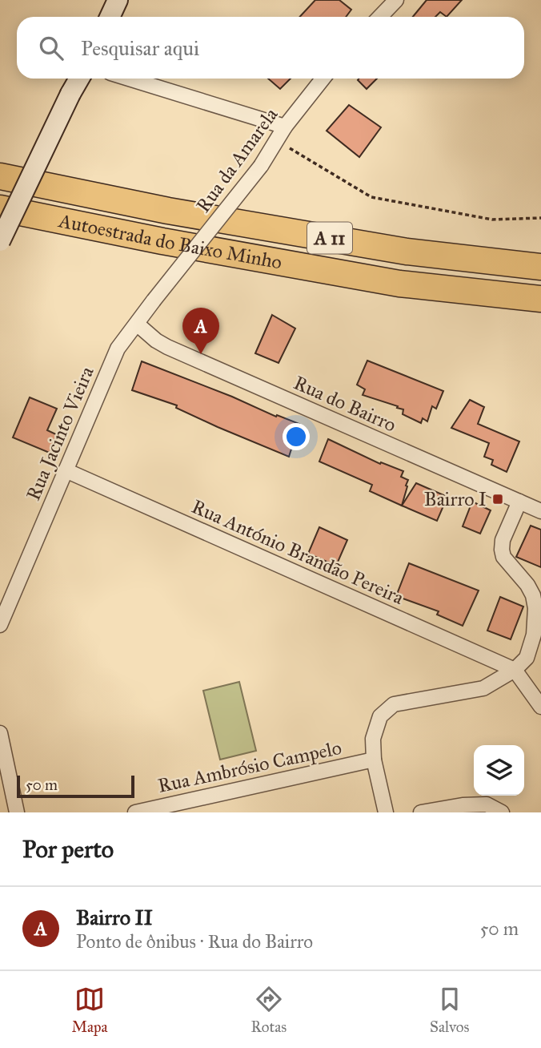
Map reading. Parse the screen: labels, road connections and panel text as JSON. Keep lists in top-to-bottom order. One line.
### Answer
{"streets":{"highway":["A 11","Autoestrada do Baixo Minho"],"street":["Rua da Amarela","Rua do Bairro","Rua Jacinto Vieira","Rua António Brandão Pereira","Rua Ambrósio Campelo"]},"crossings":[["Rua da Amarela","Rua do Bairro"],["Rua da Amarela","Rua Jacinto Vieira"],["Rua do Bairro","Rua Jacinto Vieira"],["Rua Jacinto Vieira","Rua António Brandão Pereira"]],"places":{"transit":["Bairro I"]},"scale_bar":"50 m","page":{"search":"Pesquisar aqui","pins":"A","scale":"50 m","heading":"Por perto","list":[{"mark":"A","name":"Bairro II","note":"Ponto de ônibus · Rua do Bairro","value":"50 m"}],"nav":["Mapa","Rotas","Salvos"]}}
